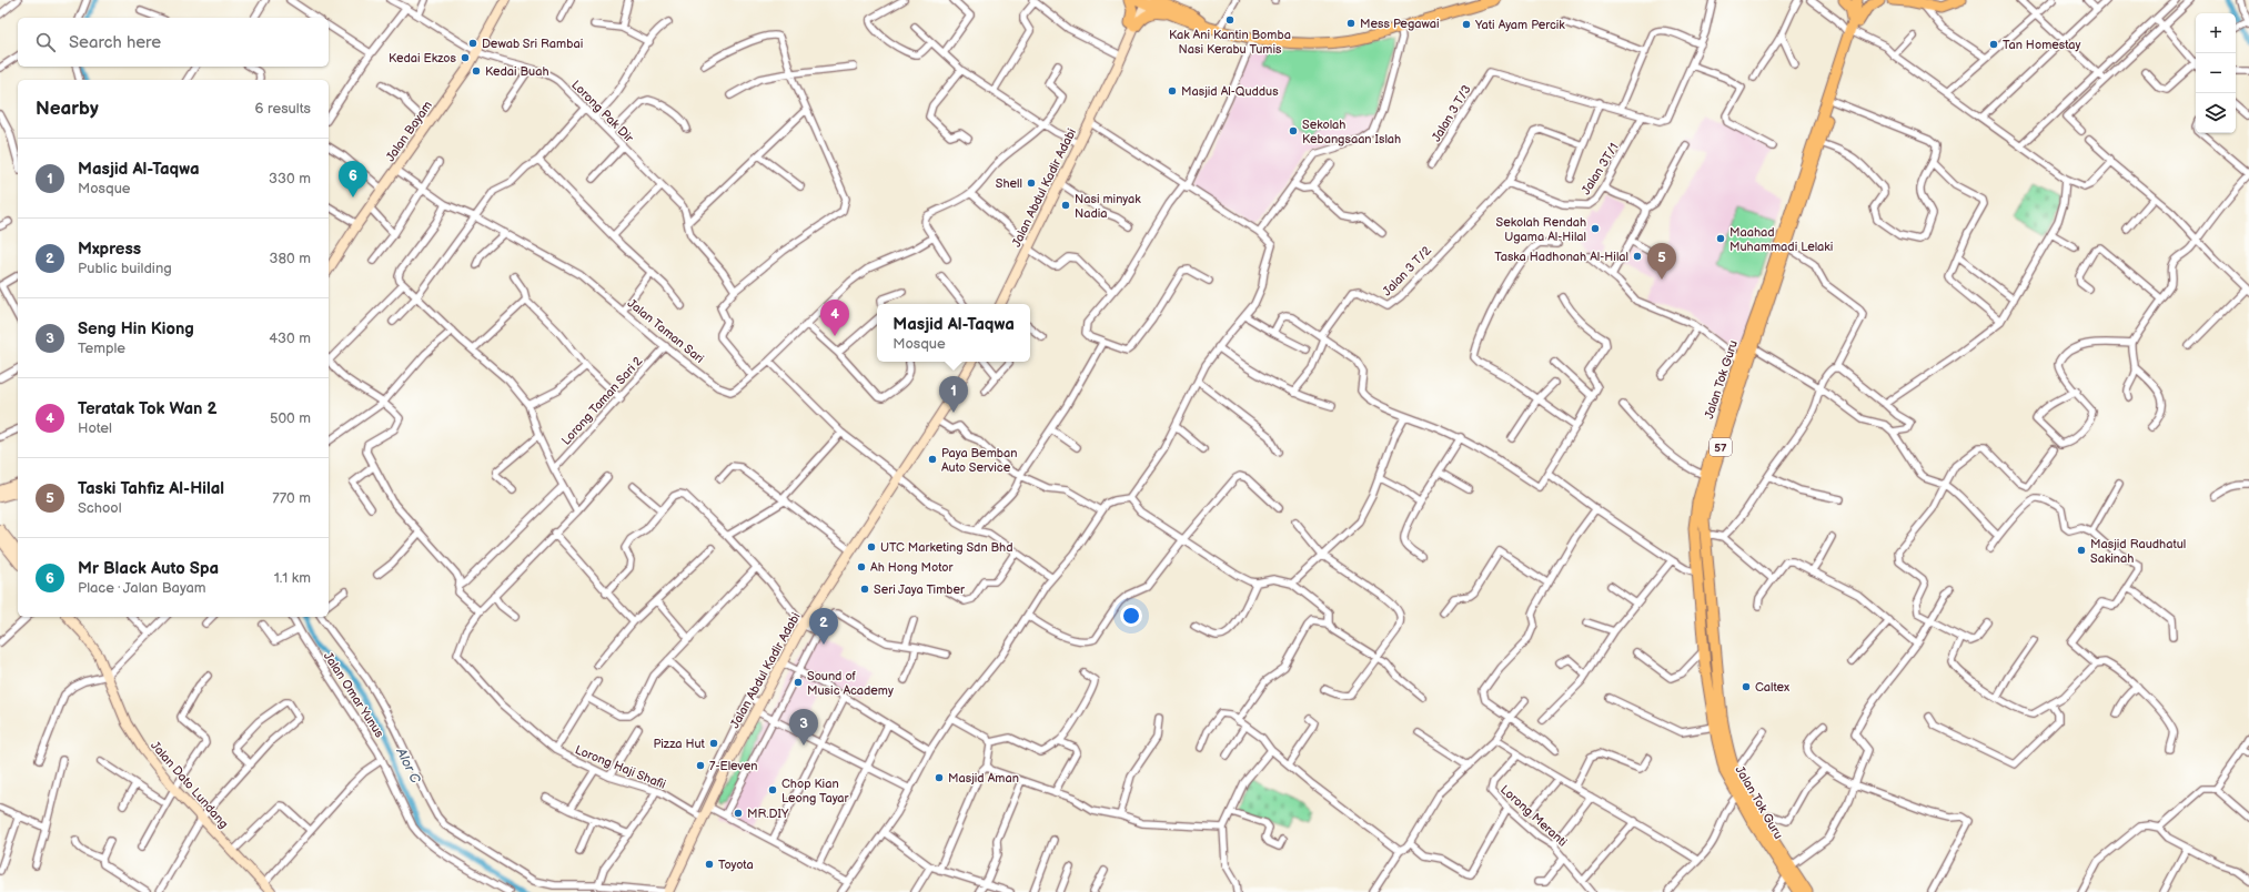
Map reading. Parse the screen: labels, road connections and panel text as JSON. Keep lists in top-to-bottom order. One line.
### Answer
{"streets":{"main road":["Jalan Bayam","Jalan Abdul Kadir Adabi","Jalan Tok Guru","57","Jalan Dato Lundang"],"street":["Lorong Pak Dir","Jalan 3 T/3","Jalan 3T/1","Jalan 3 T/2","Jalan Taman Sari","Lorong Taman Sari 2","Jalan Omar Yunus","Lorong Haji Shafii","Lorong Meranti"]},"crossings":[["Lorong Pak Dir","Jalan Bayam"],["Jalan Bayam","Jalan Taman Sari"],["Jalan 3T/1","Jalan 3 T/2"],["Jalan Abdul Kadir Adabi","Lorong Haji Shafii"],["Jalan Taman Sari","Lorong Taman Sari 2"]],"water":["Alor C"],"places":["Kak Ani Kantin Bomba Nasi Kerabu Tumis","Mess Pegawai","Yati Ayam Percik","Dewab Sri Rambai","Tan Homestay","Kedai Ekzos","Kedai Buah","Masjid Al-Quddus","Sekolah Kebangsaan Islah","Shell","Nasi minyak Nadia","Sekolah Rendah Ugama Al-Hilal","Maahad Muhammadi Lelaki","Taska Hadhonah Al-Hilal","Paya Bemban Auto Service","UTC Marketing Sdn Bhd","Masjid Raudhatul Sakinah","Ah Hong Motor","Seri Jaya Timber","Sound of Music Academy","Caltex","Pizza Hut","7-Eleven","Masjid Aman","Chop Kian Leong Tayar","MR.DIY","Toyota"],"page":{"map_buttons":["+","−"],"search":"Search here","heading":["Nearby","6 results"],"list":[{"mark":"1","name":"Masjid Al-Taqwa","note":"Mosque","value":"330 m"},{"mark":"2","name":"Mxpress","note":"Public building","value":"380 m"},{"mark":"3","name":"Seng Hin Kiong","note":"Temple","value":"430 m"},{"mark":"4","name":"Teratak Tok Wan 2","note":"Hotel","value":"500 m"},{"mark":"5","name":"Taski Tahfiz Al-Hilal","note":"School","value":"770 m"},{"mark":"6","name":"Mr Black Auto Spa","note":"Place · Jalan Bayam","value":"1.1 km"}],"pins":["6","5","4","1","2","3"],"popup":["Masjid Al-Taqwa","Mosque"]}}
